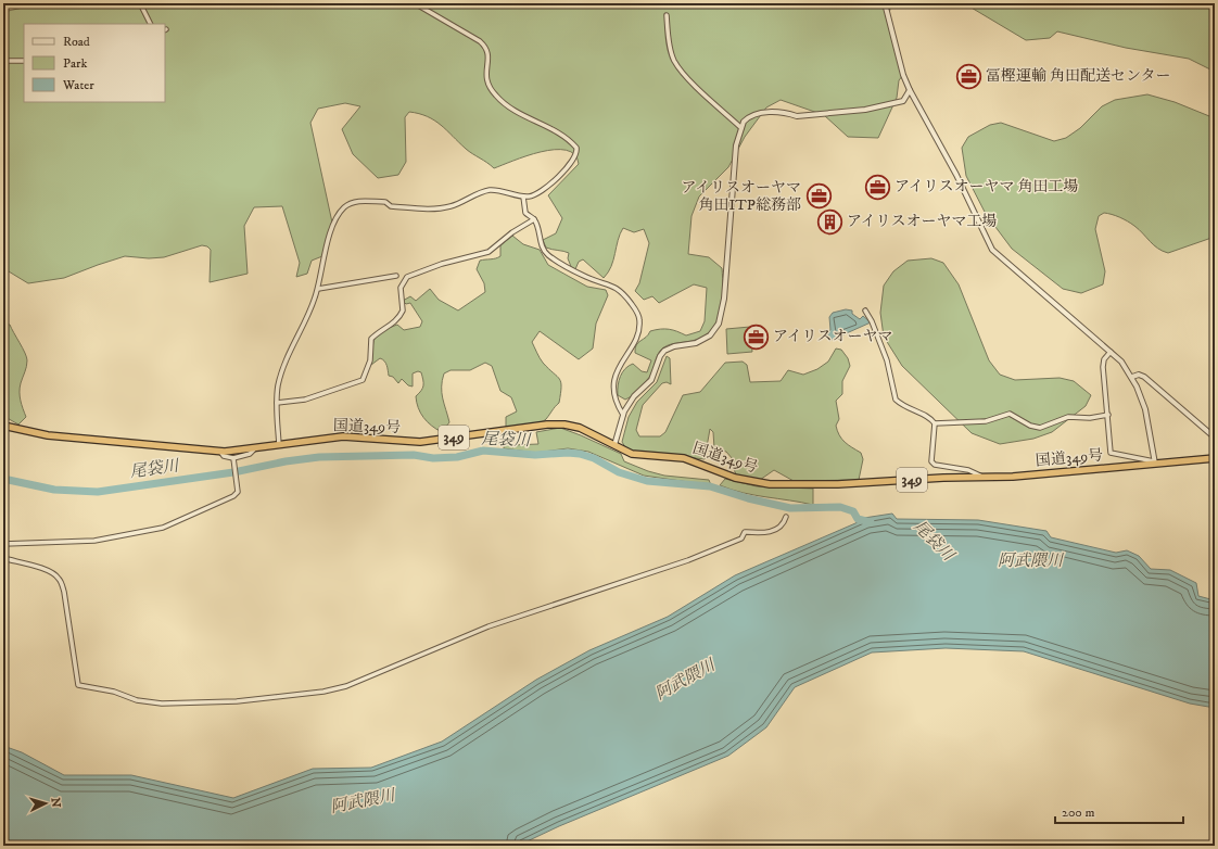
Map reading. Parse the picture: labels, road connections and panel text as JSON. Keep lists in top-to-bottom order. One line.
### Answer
{"streets":{"highway":["国道349号","349"]},"water":["尾袋川","阿武隈川"],"places":{"office":["冨樫運輸 角田配送センター","アイリスオーヤマ 角田工場","アイリスオーヤマ 角田ITP総務部","アイリスオーヤマ"],"building":["アイリスオーヤマ工場"]},"legend":["Road","Park","Water"],"scale_bar":"200 m","north":"right"}
